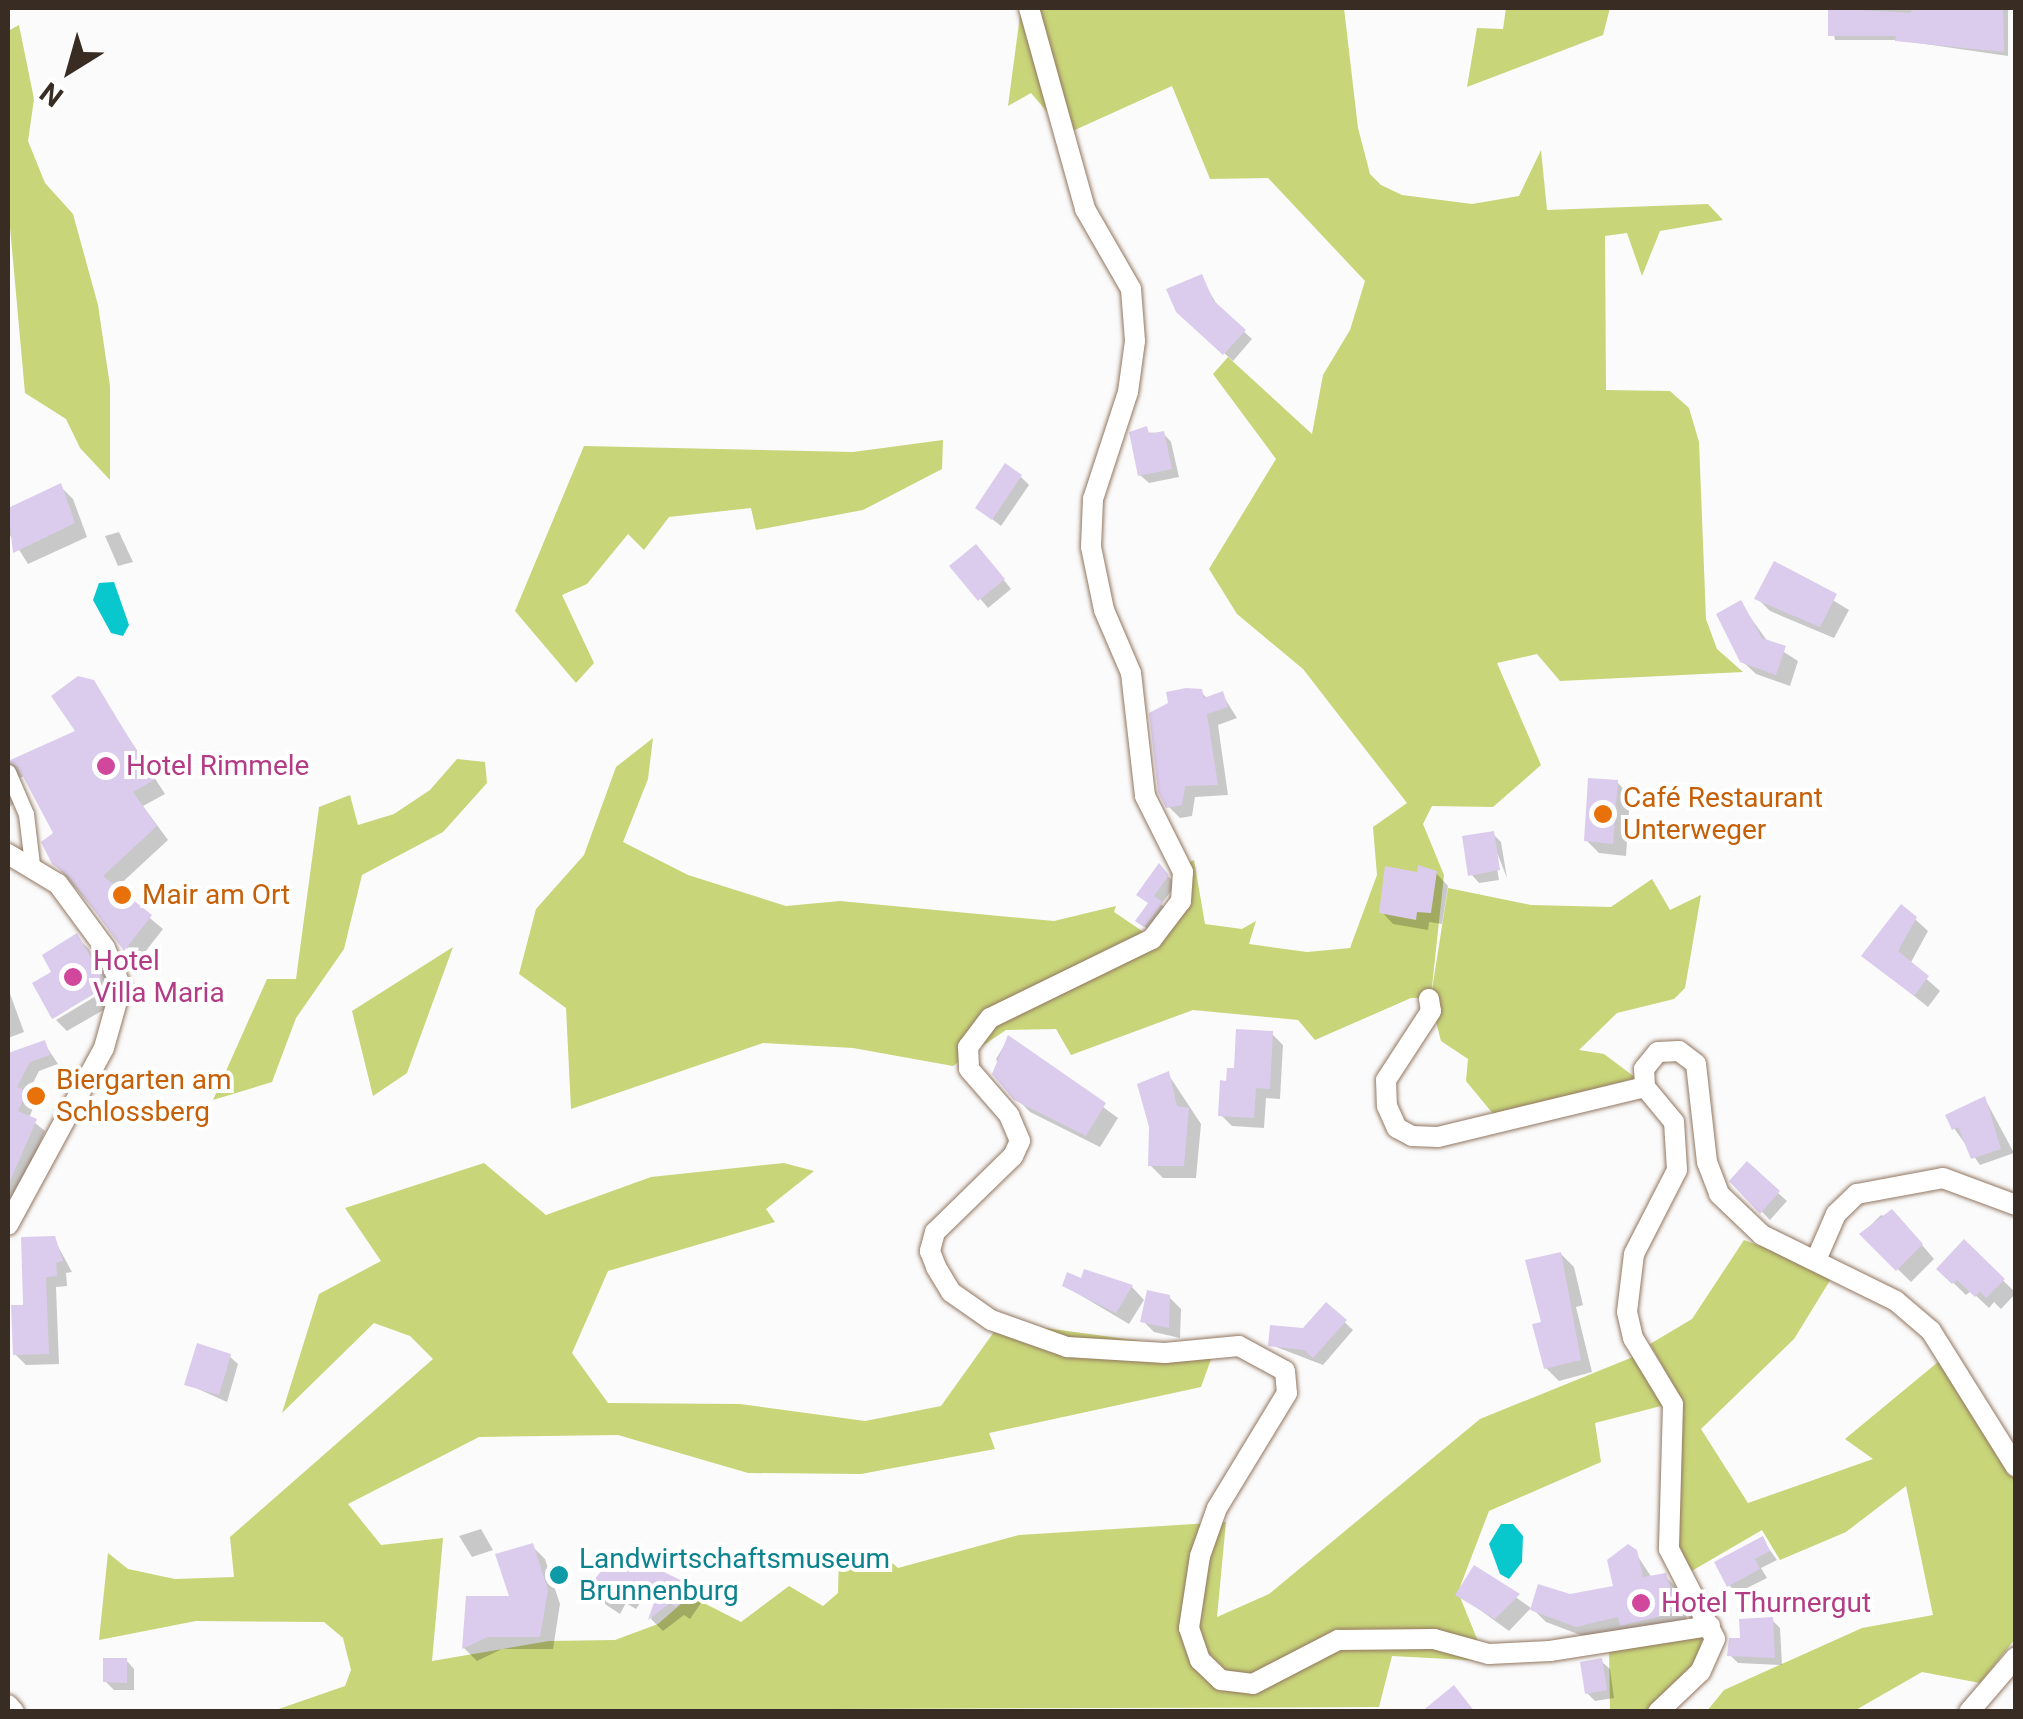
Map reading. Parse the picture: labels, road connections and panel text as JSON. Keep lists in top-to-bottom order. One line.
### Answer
{"places":["Hotel Rimmele","Café Restaurant Unterweger","Mair am Ort","Hotel Villa Maria","Biergarten am Schlossberg","Landwirtschaftsmuseum Brunnenburg","Hotel Thurnergut"],"north":"bottom left"}
